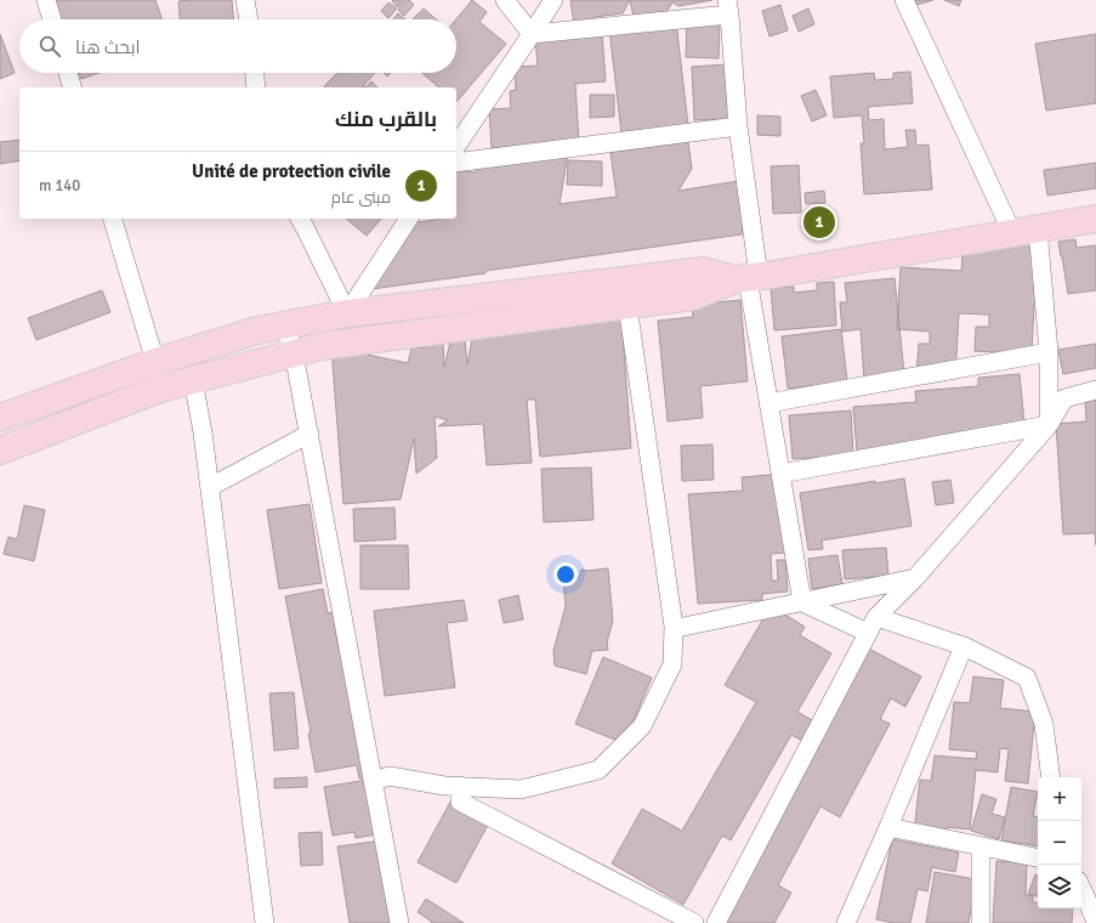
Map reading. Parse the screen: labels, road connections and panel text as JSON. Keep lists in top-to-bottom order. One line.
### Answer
{"page":{"search":"ابحث هنا","heading":"بالقرب منك","list":[{"mark":"1","name":"Unité de protection civile","note":"مبنى عام","value":"140 m"}],"pins":"1","map_buttons":["+","−"]}}
